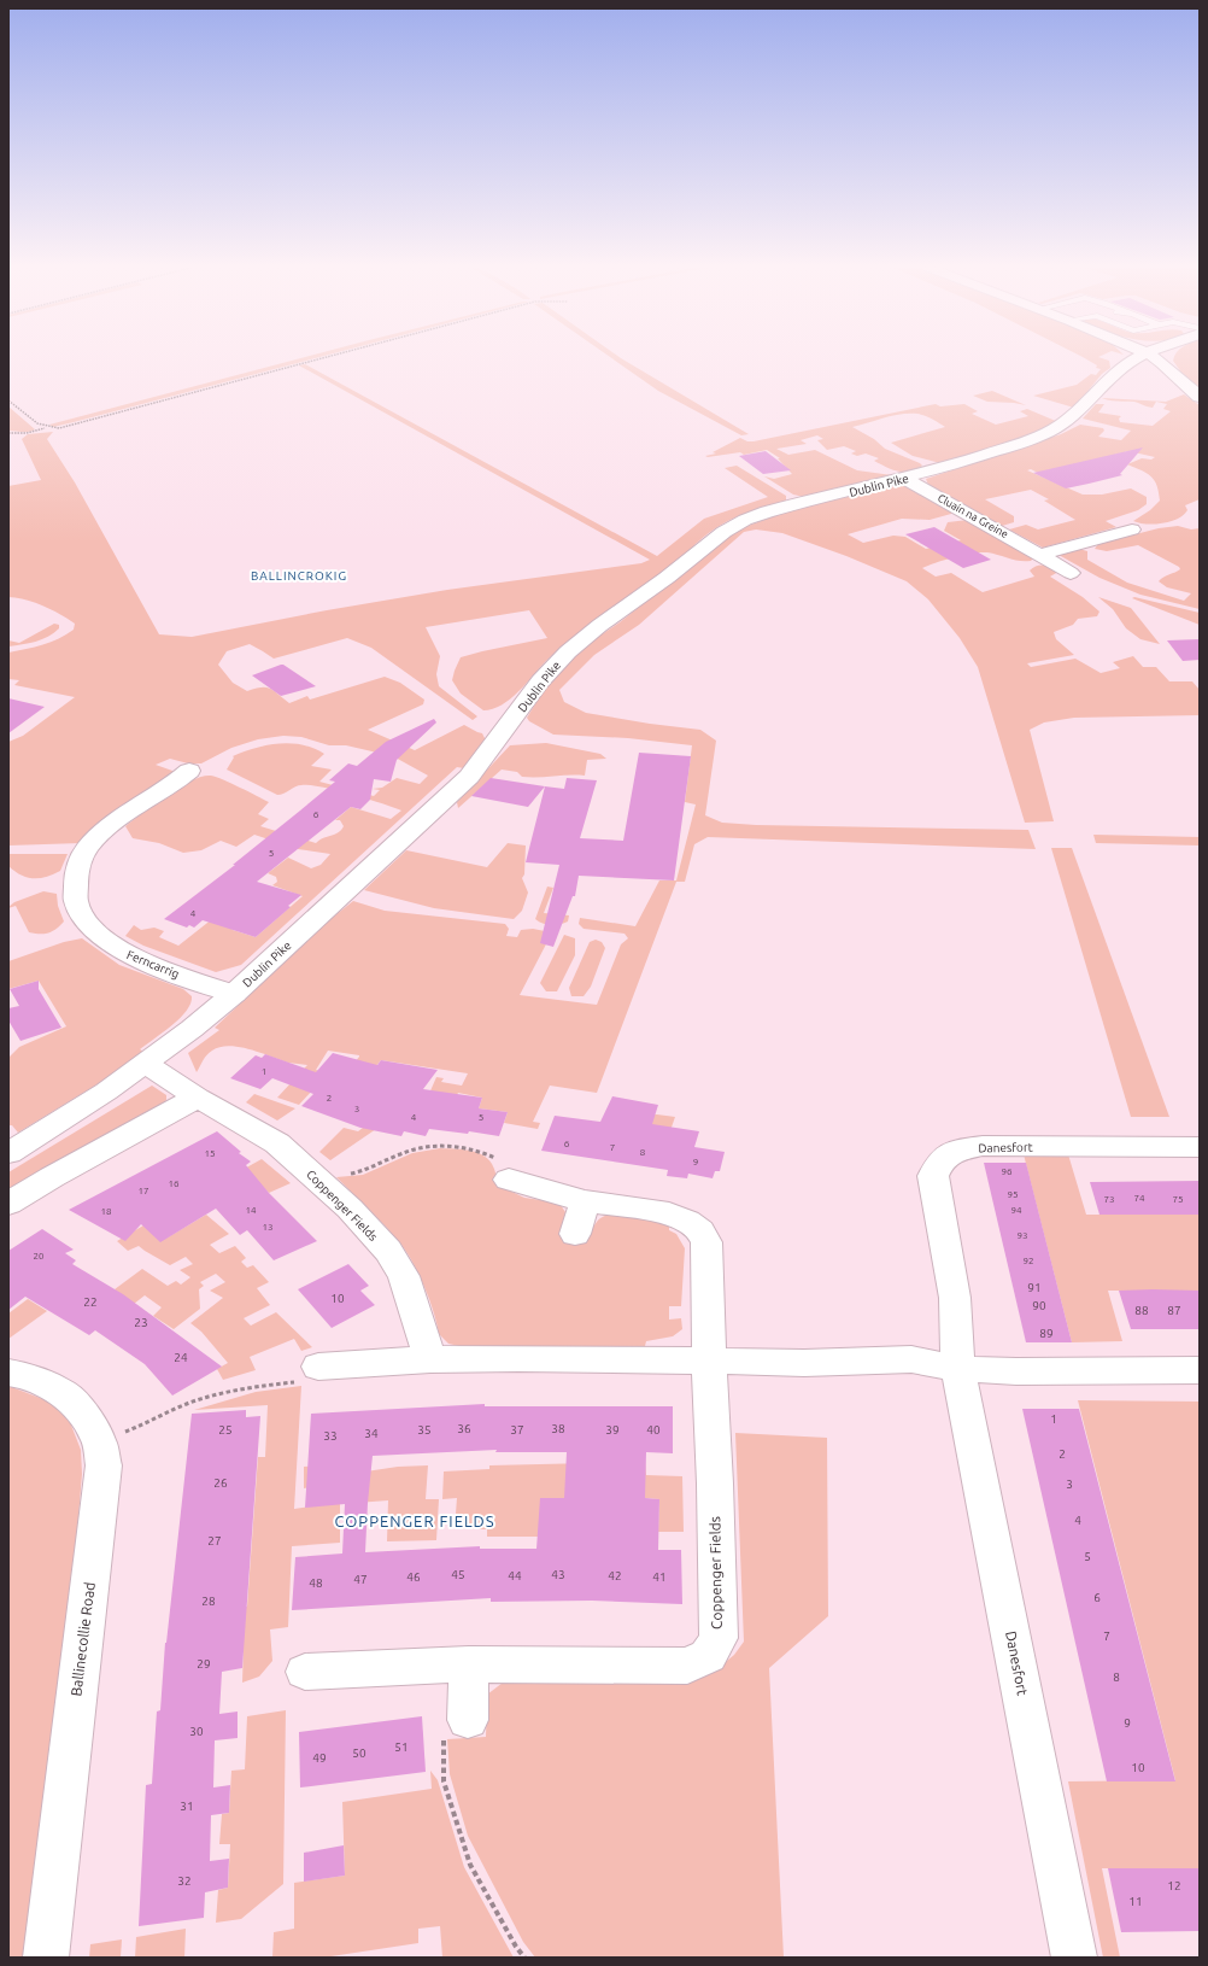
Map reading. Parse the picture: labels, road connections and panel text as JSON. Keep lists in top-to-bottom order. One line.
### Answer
{"streets":{"street":["Dublin Pike","Cluain na Greine","Ferncarrig","Danesfort","Coppenger Fields","Ballinecollie Road"]},"crossings":[["Dublin Pike","Cluain na Greine"],["Dublin Pike","Ferncarrig"],["Dublin Pike","Coppenger Fields"]],"districts":["BALLINCROKIG","COPPENGER FIELDS"],"house_numbers":["6","5","4","1","2","3","4","5","6","7","8","15","9","96","16","17","95","74","73","75","14","94","18","13","93","20","92","91","10","22","90","88","87","23","89","24","1","36","38","25","35","37","39","40","34","33","2","26","3","4","27","5","45","43","44","42","46","41","47","48","6","28","7","29","8","9","30","51","50","49","10","31","32","12","11"]}
